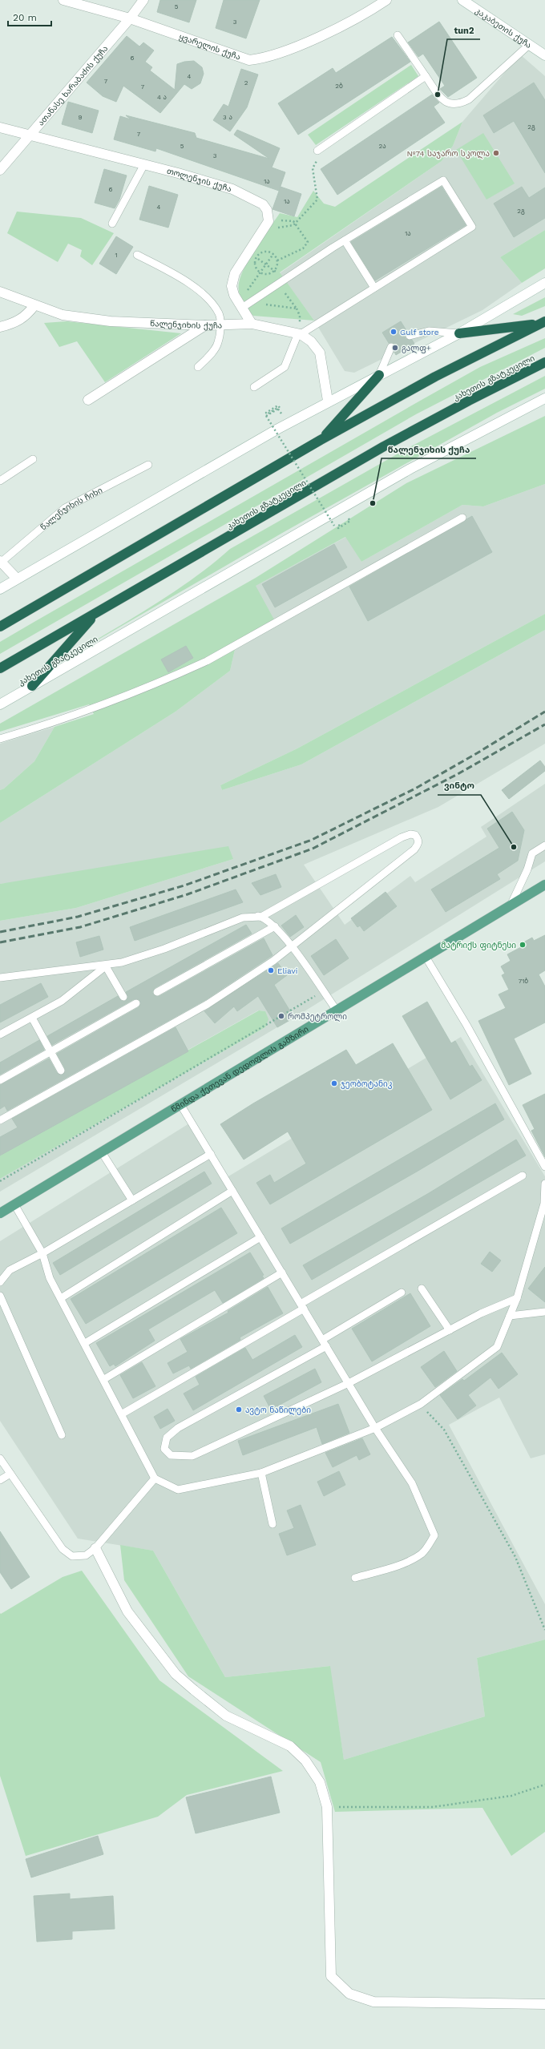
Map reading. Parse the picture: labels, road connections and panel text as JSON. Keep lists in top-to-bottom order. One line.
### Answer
{"streets":{"highway":["კახეთის გზატკეცილი"],"main road":["წმინდა ქეთევან დედოფლის გამზირი"],"street":["კაკაბეთის ქუჩა","ყვარელის ქუჩა","ათანასე ხარაბაძის ქუჩა","თოლენჯის ქუჩა","წალენჯიხის ქუჩა","წალენჯიხის ჩიხი"]},"crossings":[["ყვარელის ქუჩა","ათანასე ხარაბაძის ქუჩა"],["ათანასე ხარაბაძის ქუჩა","თოლენჯის ქუჩა"]],"places":["tun2","№74 საჯარო სკოლა","Gulf store","გალფ+","წალენჯიხის ქუჩა","ვინტო","მატრიქს ფიტნესი","Eliavi","რომპეტროლი","ჯეობოტანიკ","ავტო ნაწილები"],"house_numbers":["5","3","6","4","7","2","2ბ","7","4 ა","9","3 ა","2გ","7","5","2ა","3","1ა","6","1ა","4","2გ","1ა","1","71ბ"],"scale_bar":"20 m"}
